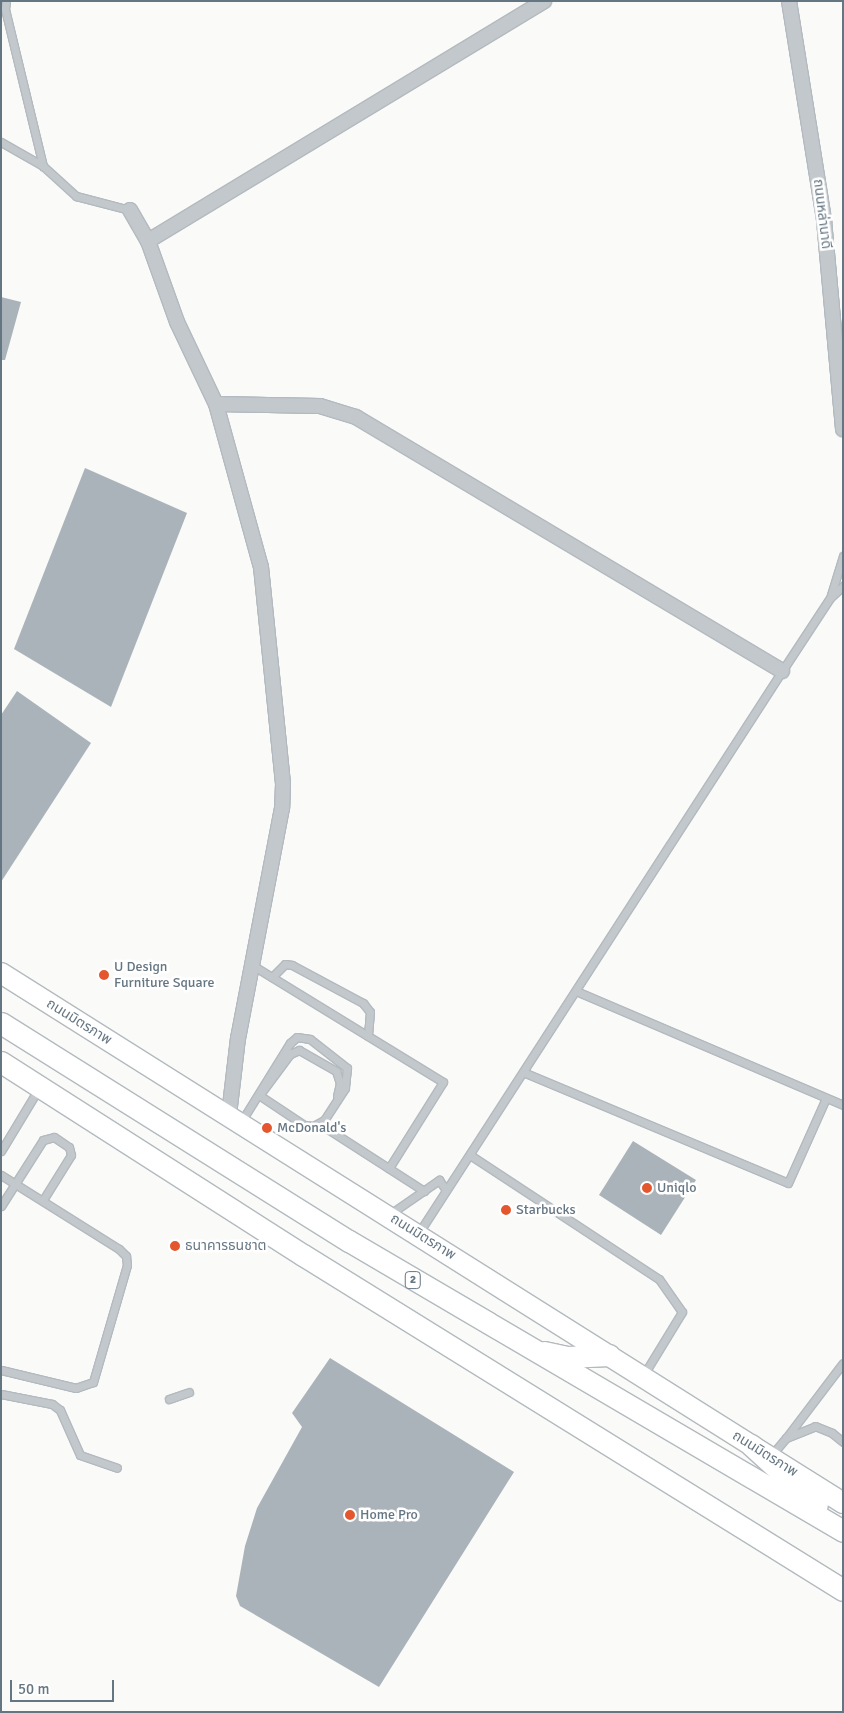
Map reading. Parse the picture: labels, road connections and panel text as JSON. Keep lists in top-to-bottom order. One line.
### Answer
{"streets":{"main road":["ถนนมิตรภาพ","2"],"street":["ถนนหล่านาดี"]},"places":["U Design Furniture Square","McDonald's","Uniqlo","Starbucks","ธนาคารธนชาต","Home Pro"],"scale_bar":"50 m"}
